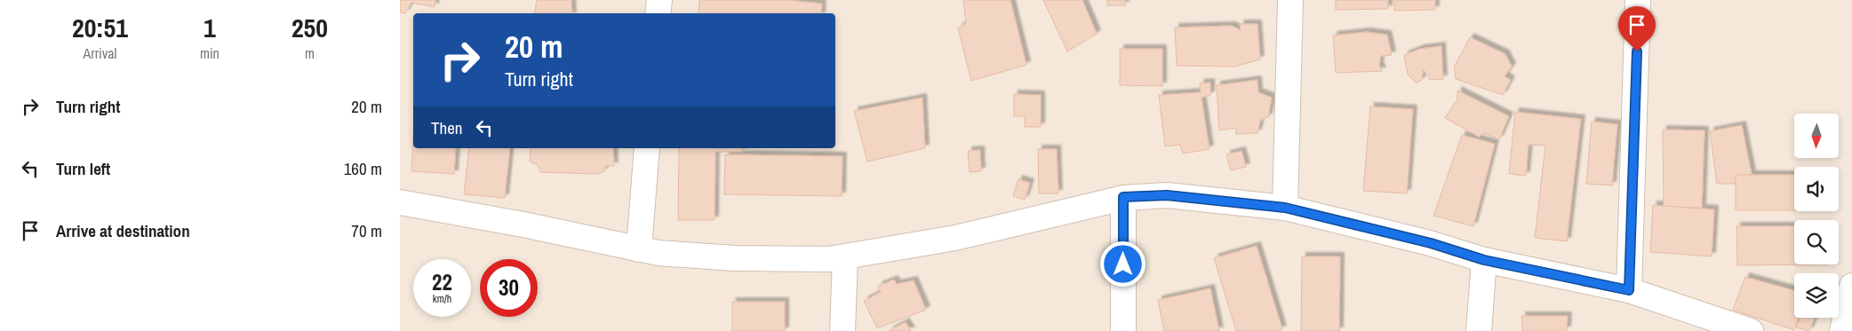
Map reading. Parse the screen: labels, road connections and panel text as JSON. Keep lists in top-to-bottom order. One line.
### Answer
{"north":"bottom","page":{"eta":["20:51","Arrival","1","min","250","m"],"turn":["20 m","Turn right"],"list":[{"name":"Turn right","value":"20 m"},{"name":"Turn left","value":"160 m"},{"name":"Arrive at destination","value":"70 m"}],"then":"Then","speed":"22 km/h","limit":"30"}}
